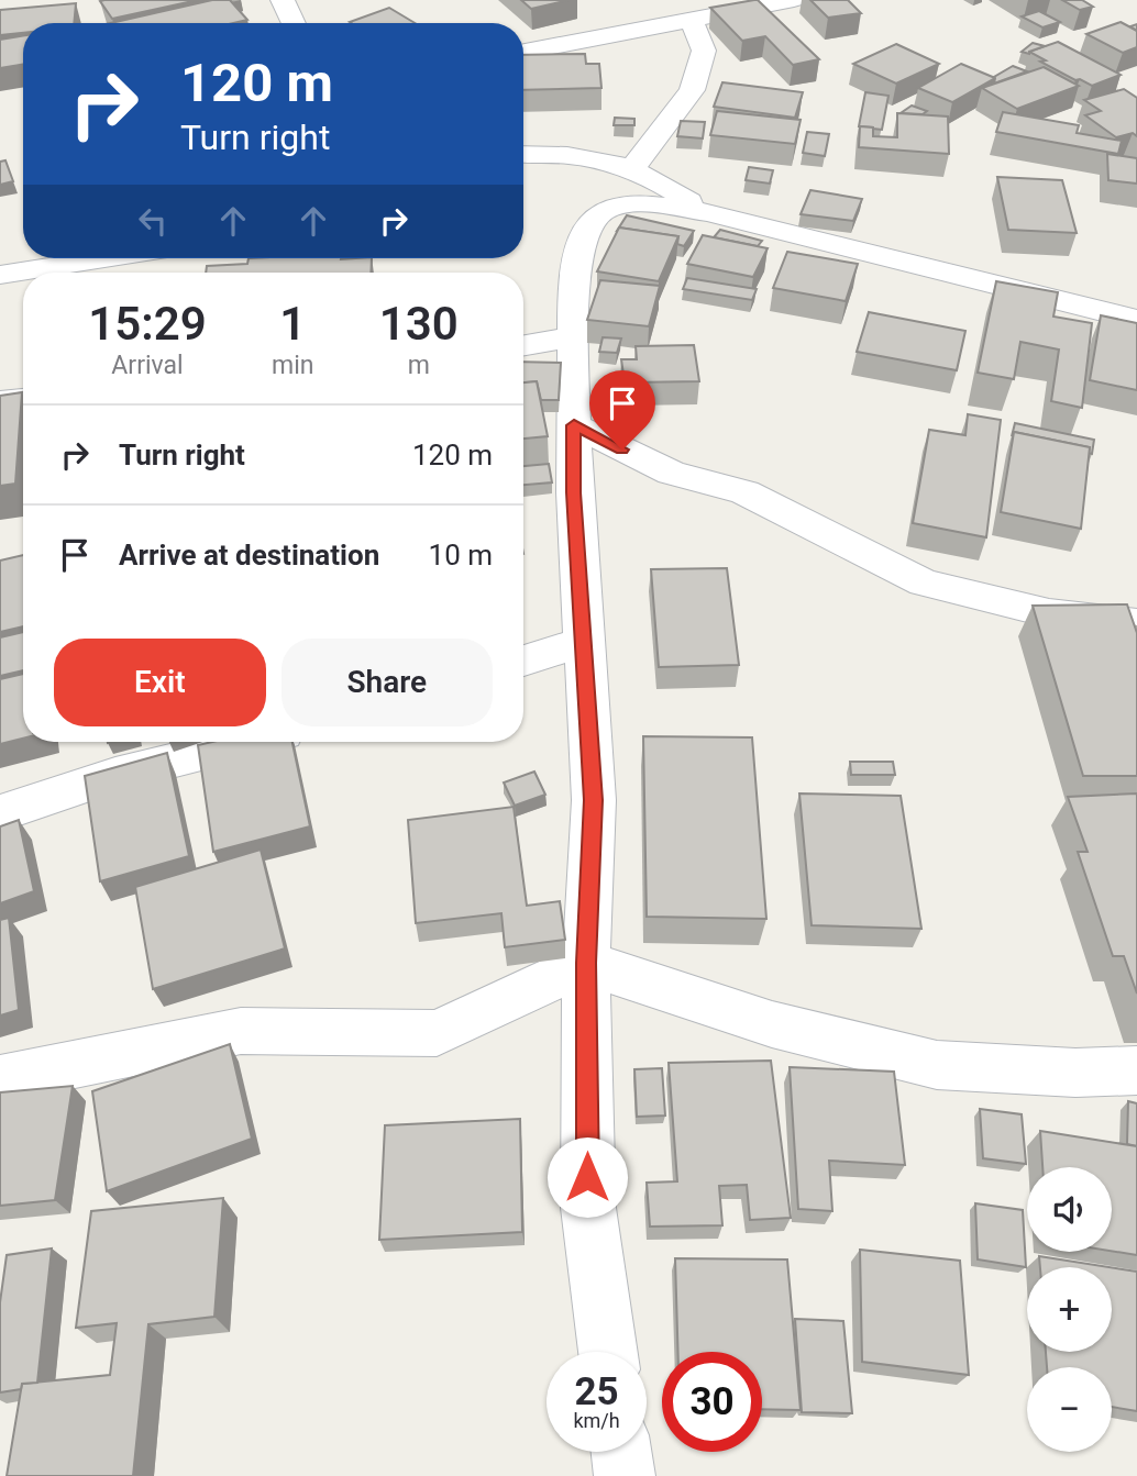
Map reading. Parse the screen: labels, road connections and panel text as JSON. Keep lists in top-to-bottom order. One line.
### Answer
{"page":{"turn":["120 m","Turn right"],"eta":["15:29","Arrival","1","min","130","m"],"list":[{"name":"Turn right","value":"120 m"},{"name":"Arrive at destination","value":"10 m"}],"buttons":["Exit","Share"],"map_buttons":["+","−"],"speed":"25 km/h","limit":"30"}}
